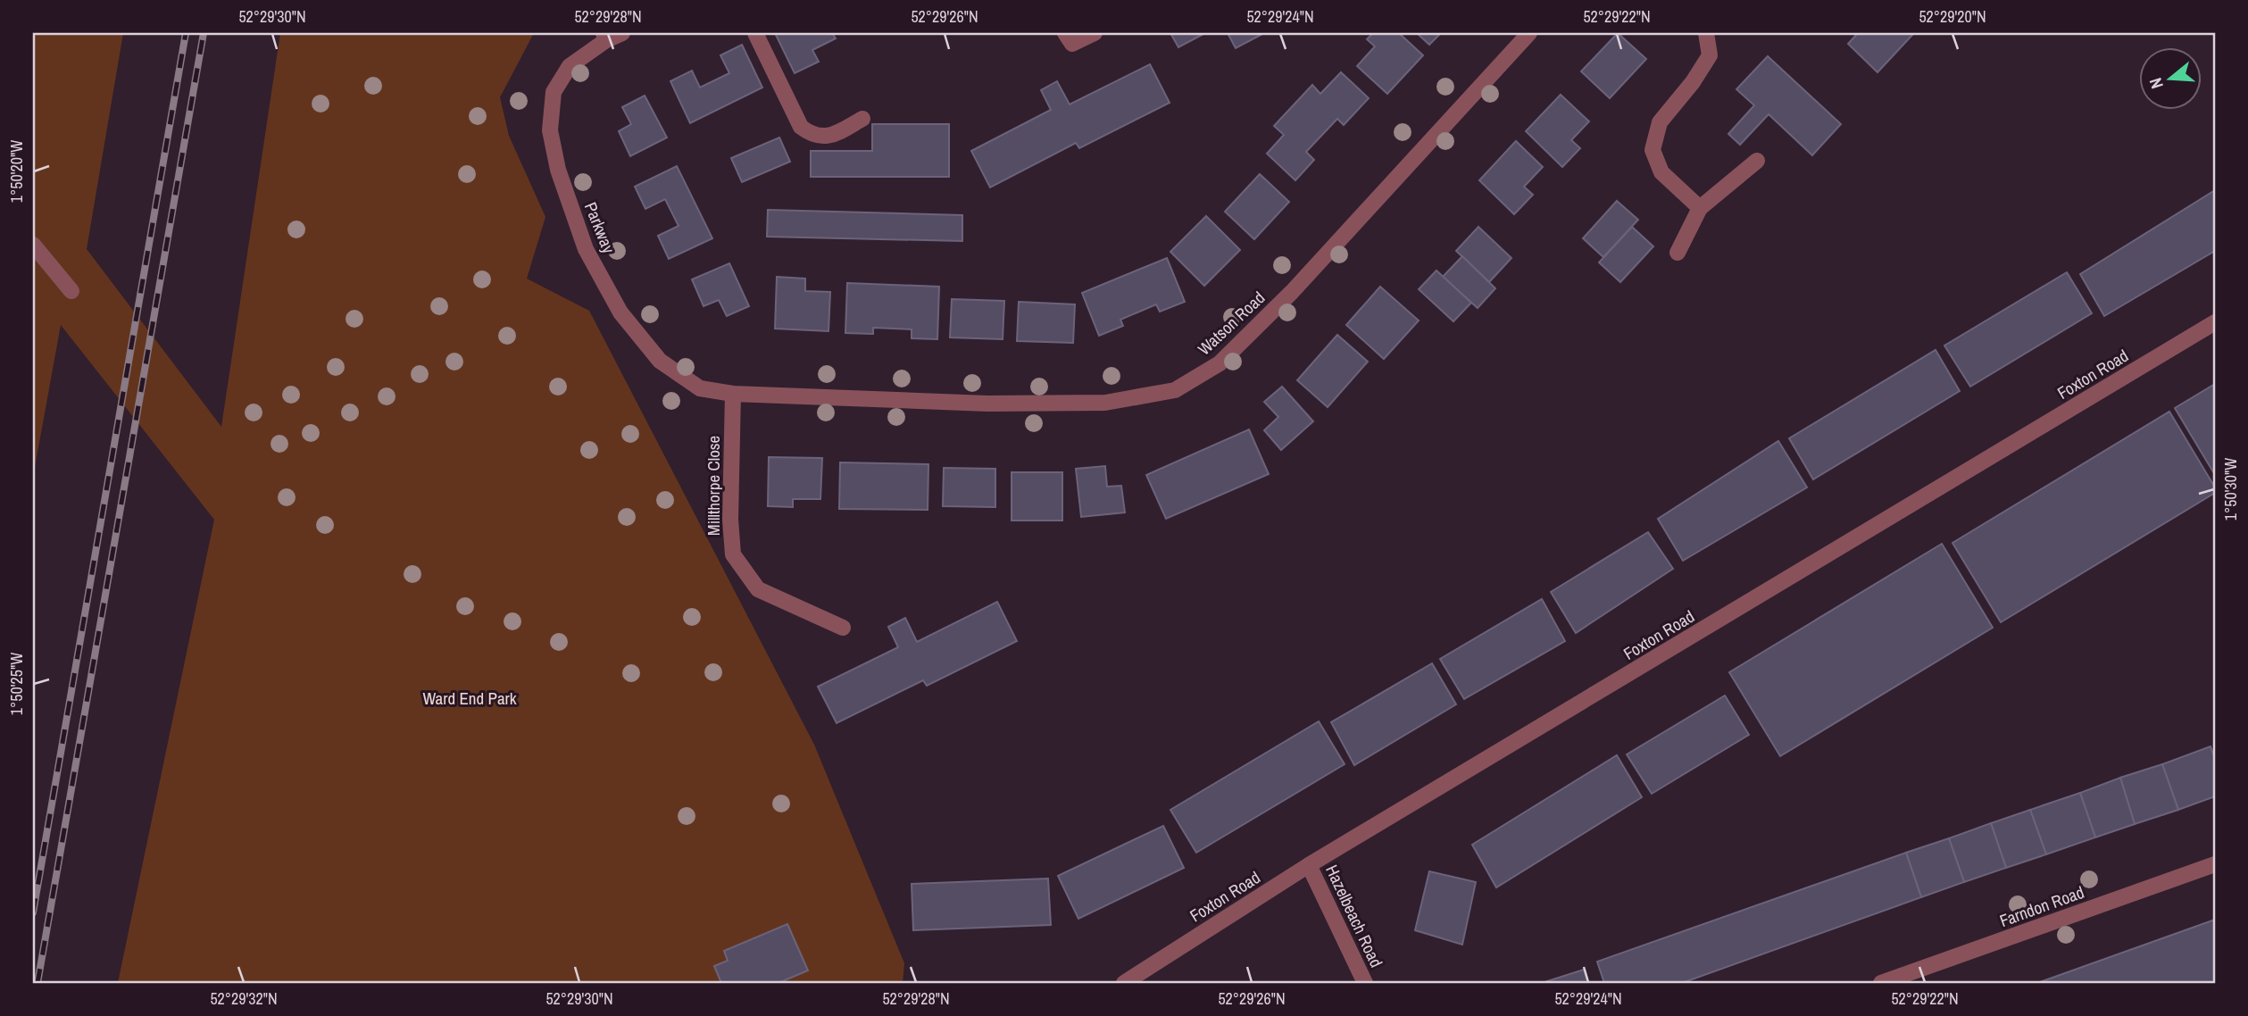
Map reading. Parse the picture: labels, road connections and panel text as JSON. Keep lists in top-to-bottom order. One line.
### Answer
{"streets":{"street":["Parkway","Watson Road","Foxton Road","Millthorpe Close","Farndon Road","Hazelbeach Road"]},"crossings":[["Parkway","Watson Road"],["Parkway","Millthorpe Close"],["Watson Road","Millthorpe Close"],["Foxton Road","Hazelbeach Road"]],"parks":["Ward End Park"],"north":"left","coordinates":["52°29'30\"N","52°29'28\"N","52°29'26\"N","52°29'24\"N","52°29'22\"N","52°29'20\"N","1°50'20\"W","1°50'30\"W","1°50'25\"W","52°29'32\"N"]}
